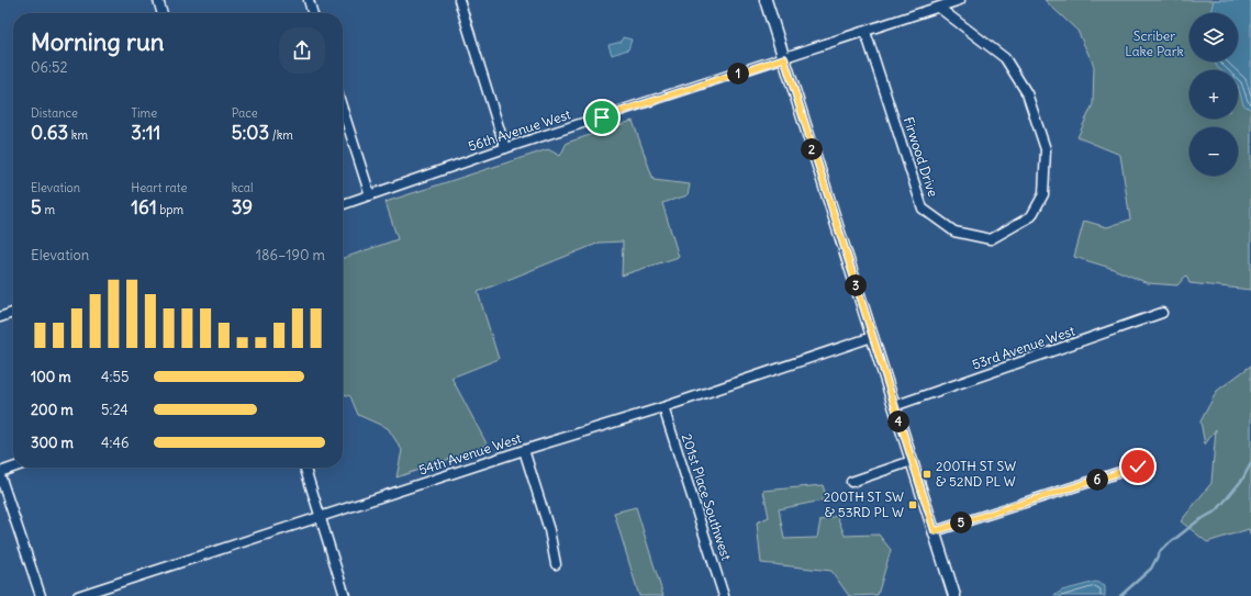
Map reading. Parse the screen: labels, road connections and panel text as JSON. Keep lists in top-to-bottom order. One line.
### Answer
{"streets":{"street":["56th Avenue West","Firwood Drive","53rd Avenue West","54th Avenue West","201st Place Southwest"]},"crossings":[["56th Avenue West","Firwood Drive"],["54th Avenue West","201st Place Southwest"]],"parks":["Scriber Lake Park"],"places":{"transit":["200TH ST SW & 52ND PL W","200TH ST SW & 53RD PL W"]},"page":{"map_buttons":["+","−"],"heading":["Morning run","06:52"],"pins":["1","2","3","4","6","5"],"stats":[["Distance","0.63 km"],["Time","3:11"],["Pace","5:03 /km"],["Elevation","5 m"],["Heart rate","161 bpm"],["kcal","39"]],"chart":["Elevation","186–190 m"],"list":[{"name":"100 m","note":"4:55"},{"name":"200 m","note":"5:24"},{"name":"300 m","note":"4:46"}]}}
